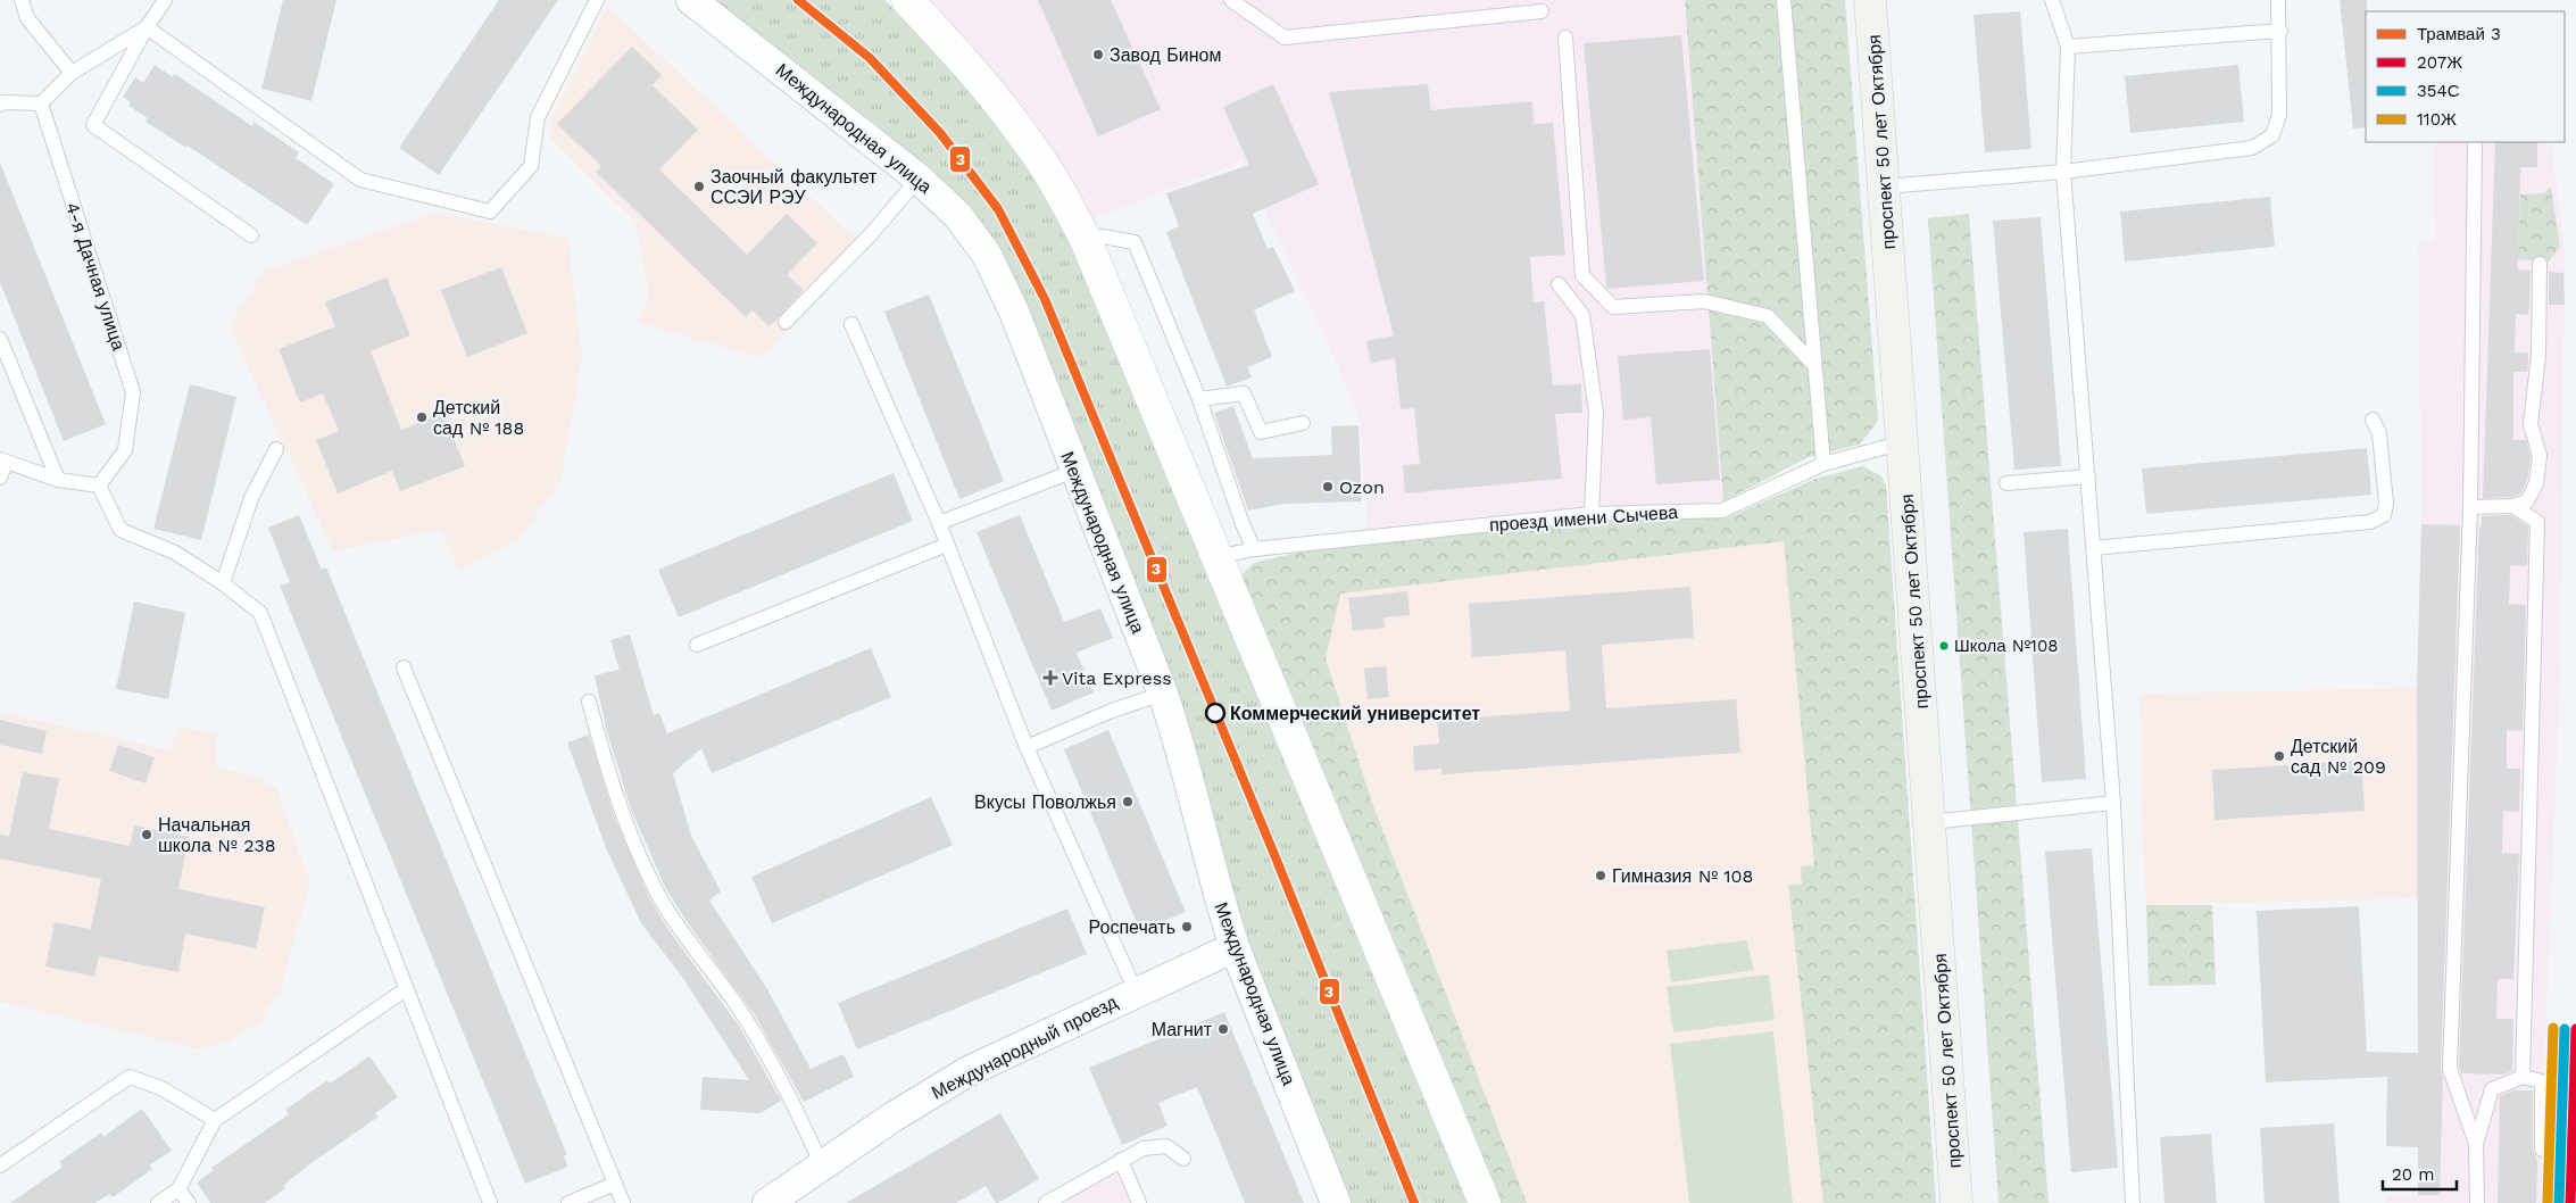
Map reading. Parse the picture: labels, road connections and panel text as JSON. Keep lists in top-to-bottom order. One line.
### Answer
{"streets":{"main road":["проспект 50 лет Октября"],"street":["Международная улица","Международный проезд"],"lane":["4-я Дачная улица","проезд имени Сычева"]},"crossings":[["Международная улица","Международный проезд"],["проспект 50 лет Октября","проезд имени Сычева"]],"places":{"other":["Завод Бином","Заочный факультет ССЭИ РЭУ","Детский сад № 188","Ozon","Школа №108","Коммерческий университет","Детский сад № 209","Вкусы Поволжья","Начальная школа № 238","Гимназия № 108","Роспечать","Магнит"],"health":["Vita Express"]},"lines":["tram line 3","transit line 110Ж","transit line 207Ж","transit line 354С"],"legend":["Трамвай 3","207Ж","354С","110Ж"],"scale_bar":"20 m"}
